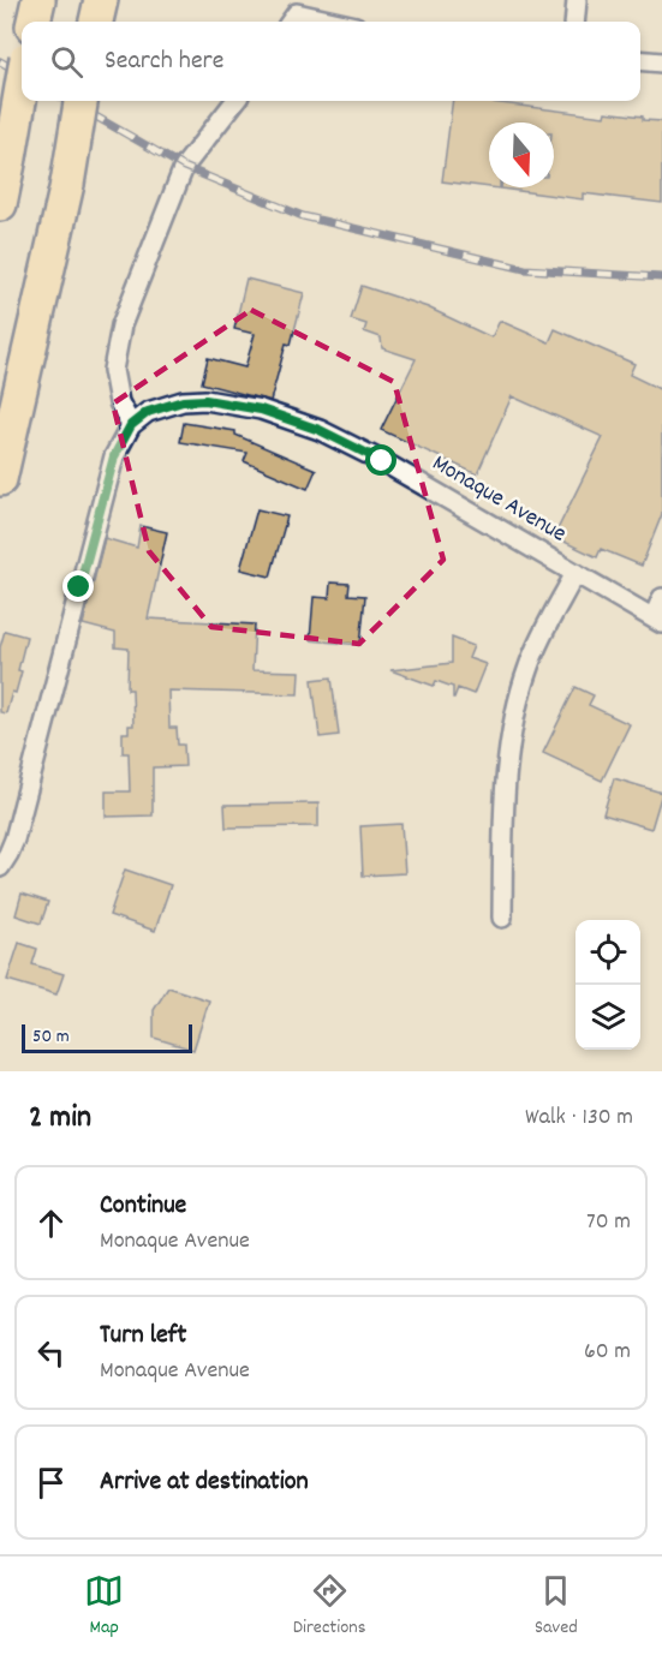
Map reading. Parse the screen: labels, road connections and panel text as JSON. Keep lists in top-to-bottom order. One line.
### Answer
{"streets":{"street":["Monaque Avenue"]},"scale_bar":"50 m","north":"bottom","page":{"search":"Search here","scale":"50 m","heading":["2 min","Walk · 130 m"],"list":[["Continue","Monaque Avenue","70 m"],["Turn left","Monaque Avenue","60 m"],"Arrive at destination"],"nav":["Map","Directions","Saved"]}}
